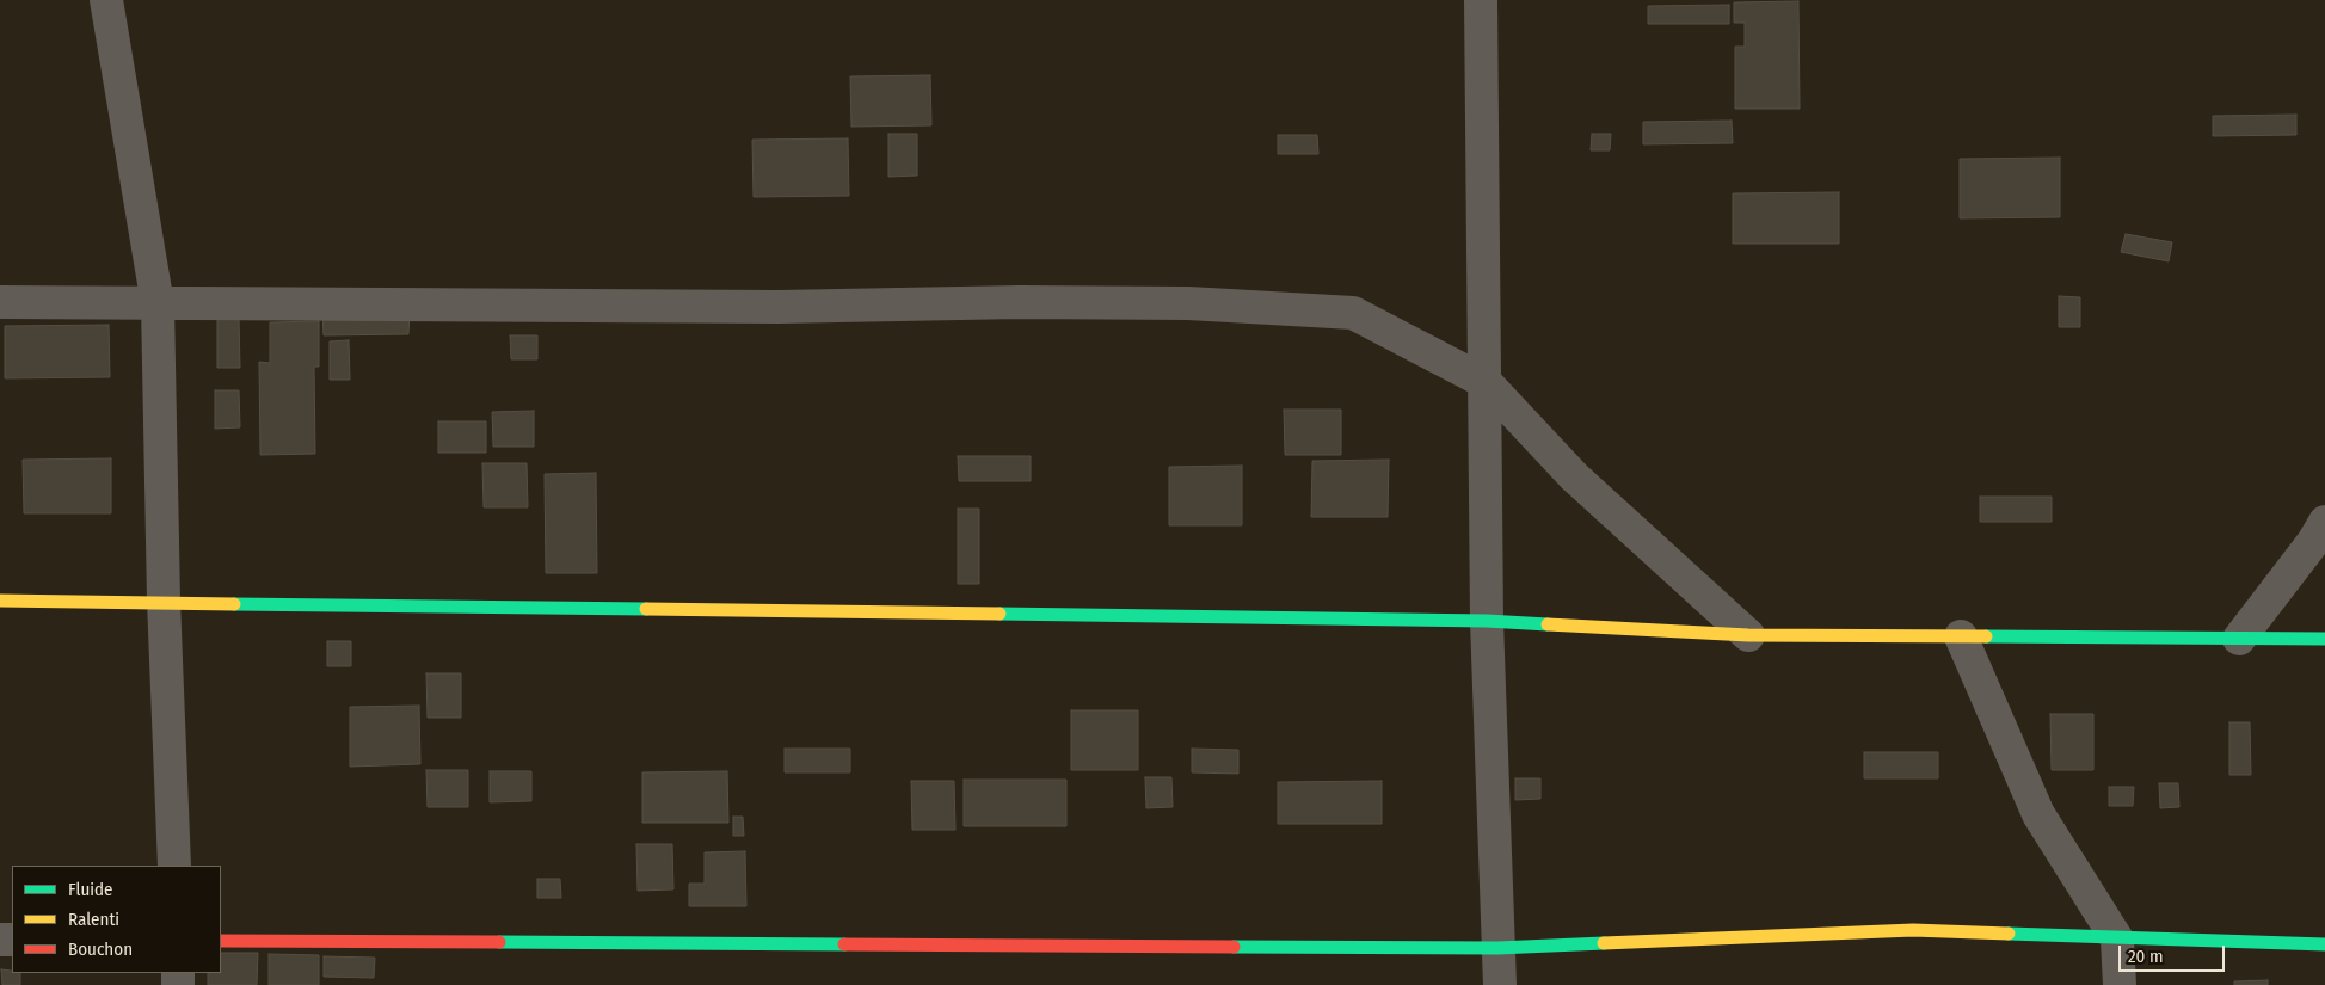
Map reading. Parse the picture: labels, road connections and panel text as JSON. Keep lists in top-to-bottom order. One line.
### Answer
{"legend":["Fluide","Ralenti","Bouchon"],"scale_bar":"20 m"}
